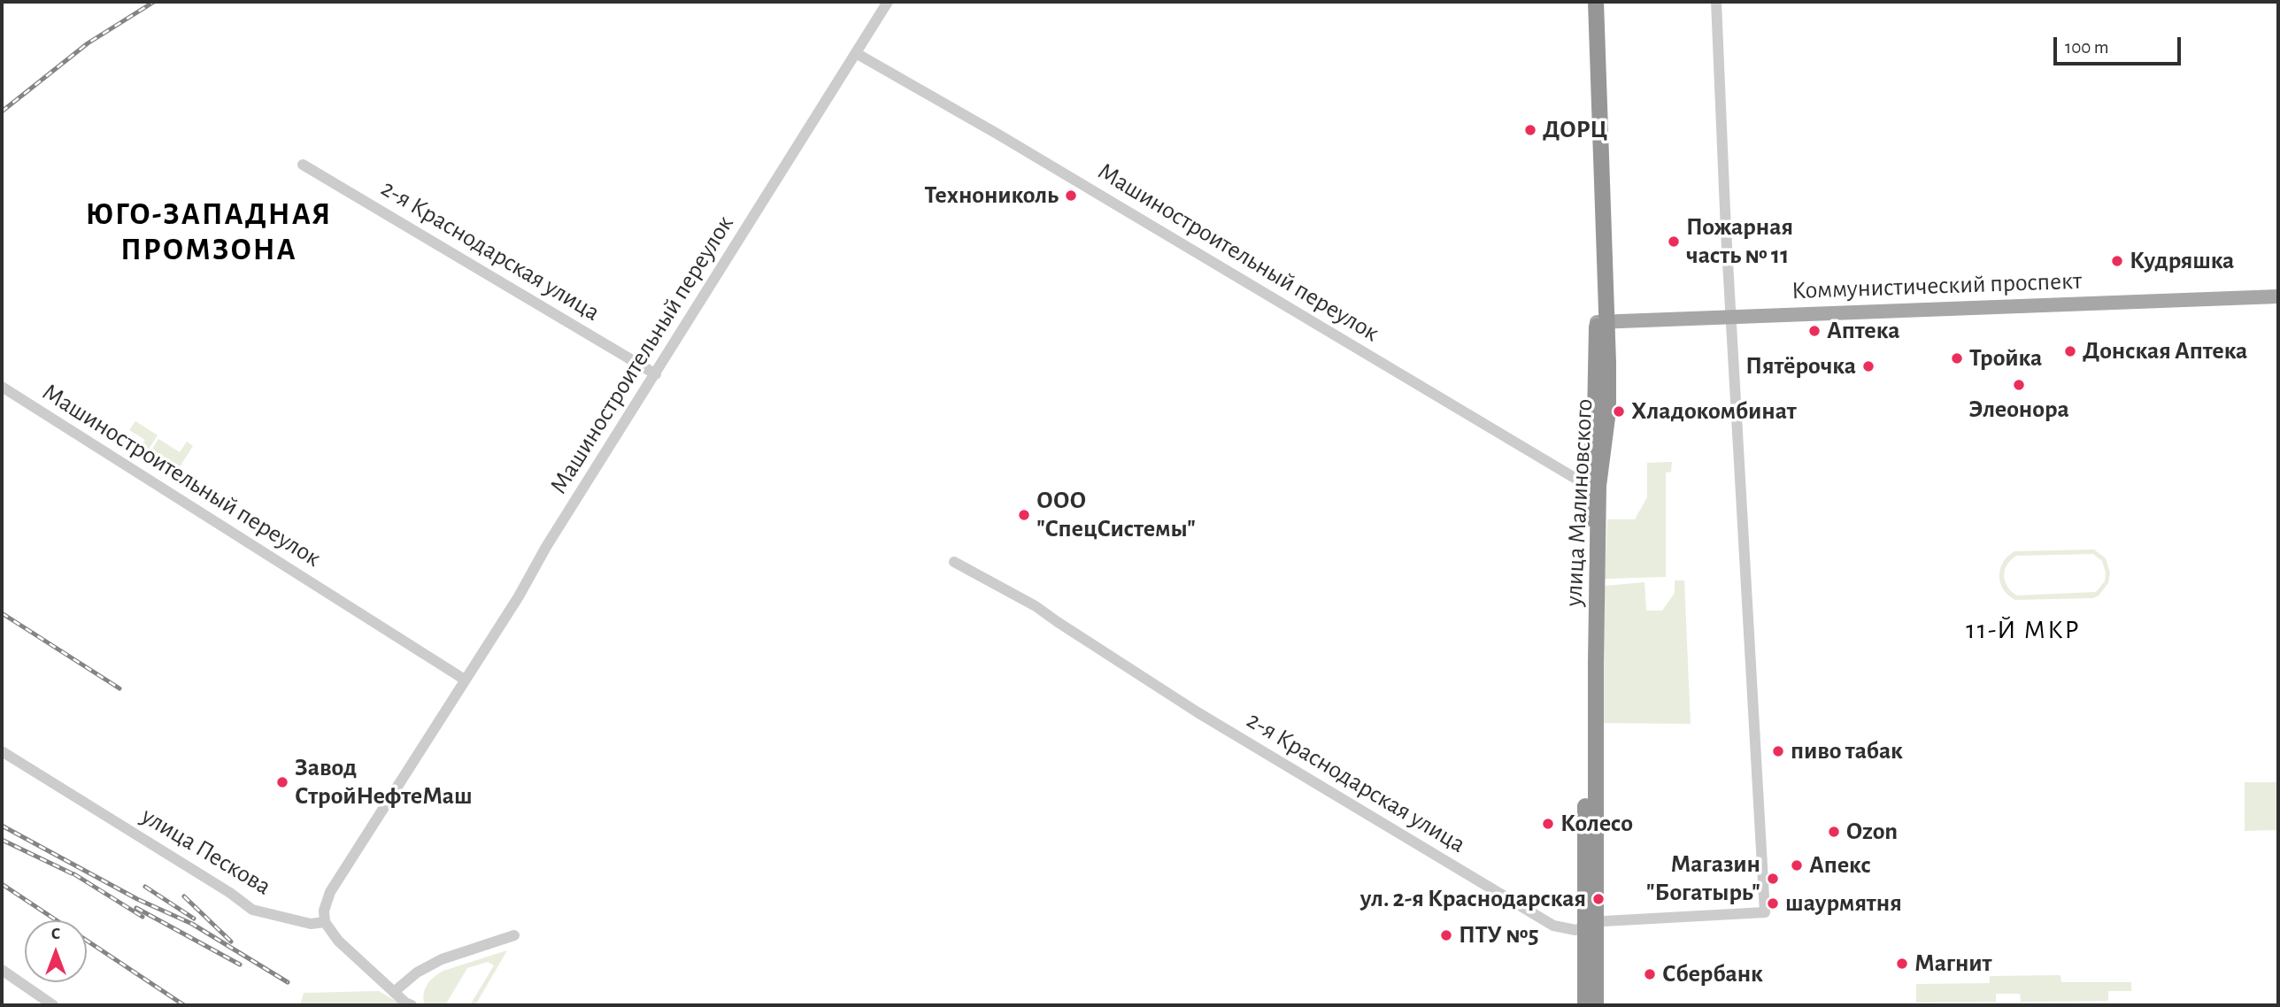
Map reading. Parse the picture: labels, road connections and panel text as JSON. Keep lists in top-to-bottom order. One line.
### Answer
{"streets":{"highway":["улица Малиновского"],"main road":["Коммунистический проспект"],"street":["2-я Краснодарская улица","Машиностроительный переулок","улица Пескова"]},"crossings":[["2-я Краснодарская улица","Машиностроительный переулок"],["2-я Краснодарская улица","Коммунистический проспект"],["2-я Краснодарская улица","улица Малиновского"],["Машиностроительный переулок","улица Малиновского"],["Машиностроительный переулок","улица Пескова"],["Коммунистический проспект","улица Малиновского"]],"districts":["ЮГО-ЗАПАДНАЯ ПРОМЗОНА","11-Й МКР"],"places":["ДОРЦ","Технониколь","Пожарная часть № 11","Кудряшка","Аптека","Донская Аптека","Тройка","Пятёрочка","Элеонора","Хладокомбинат","ООО \"СпецСистемы\"","пиво табак","Завод СтройНефтеМаш","Колесо","Ozon","Апекс","Магазин \"Богатырь\"","ул. 2-я Краснодарская","шаурмятня","ПТУ №5","Магнит","Сбербанк"],"scale_bar":"100 m","north":"top"}
